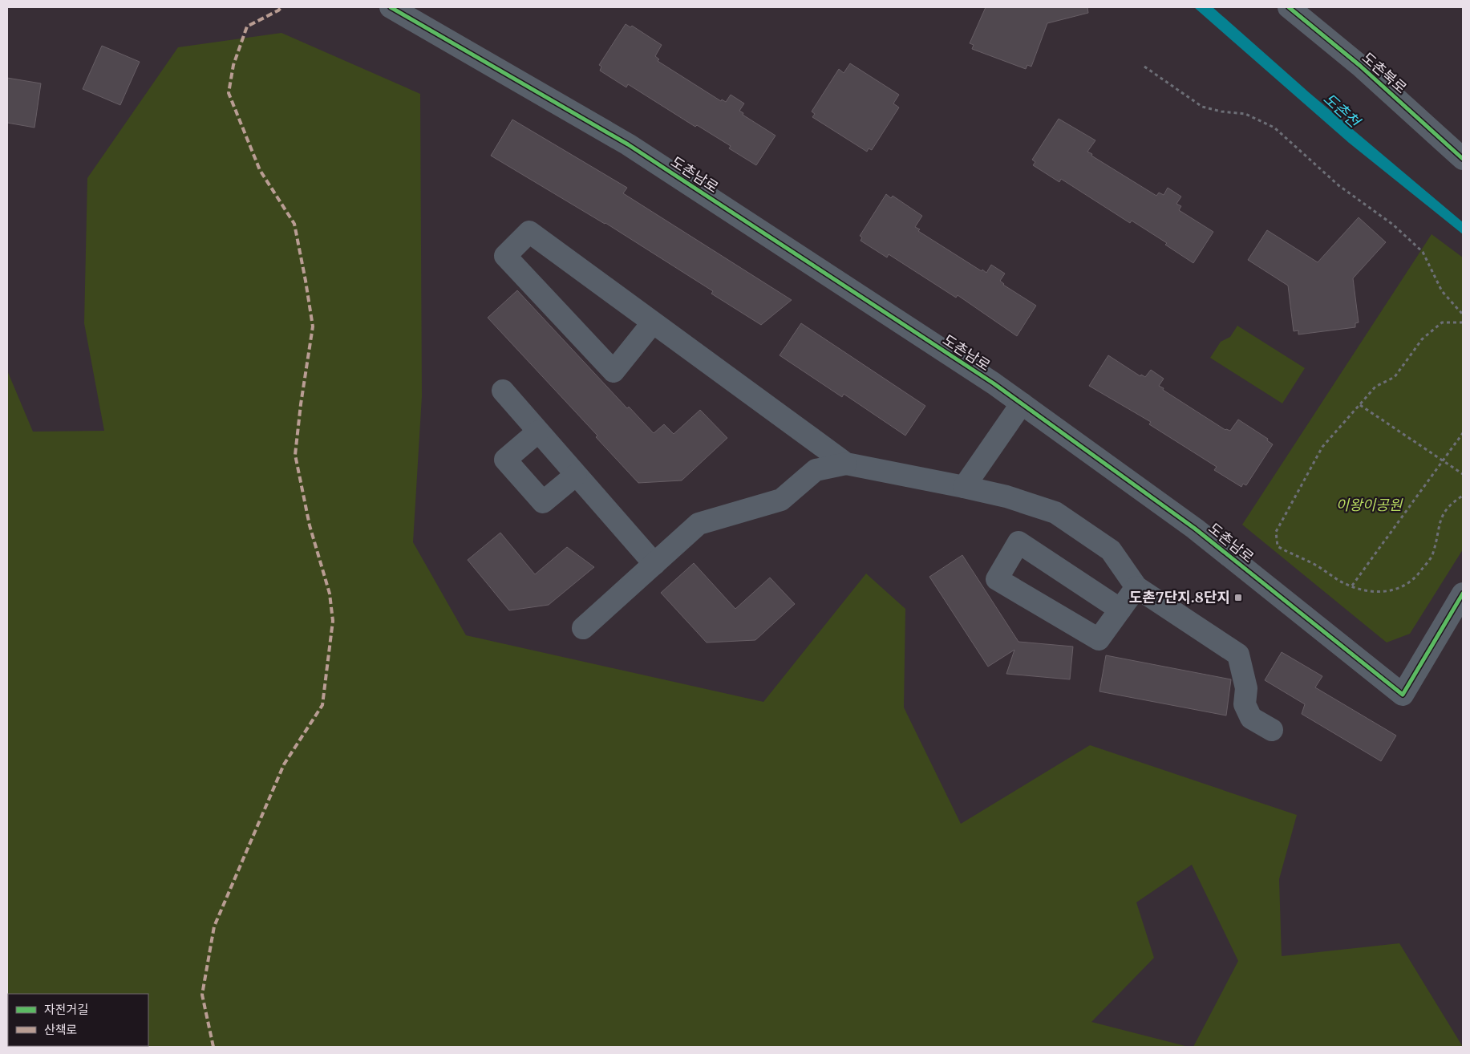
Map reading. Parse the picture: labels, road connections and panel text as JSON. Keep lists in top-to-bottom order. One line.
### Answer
{"streets":{"street":["도촌북로","도촌남로"]},"water":["도촌천"],"parks":["이왕이공원"],"places":{"transit":["도촌7단지.8단지"]},"legend":["자전거길","산책로"]}
